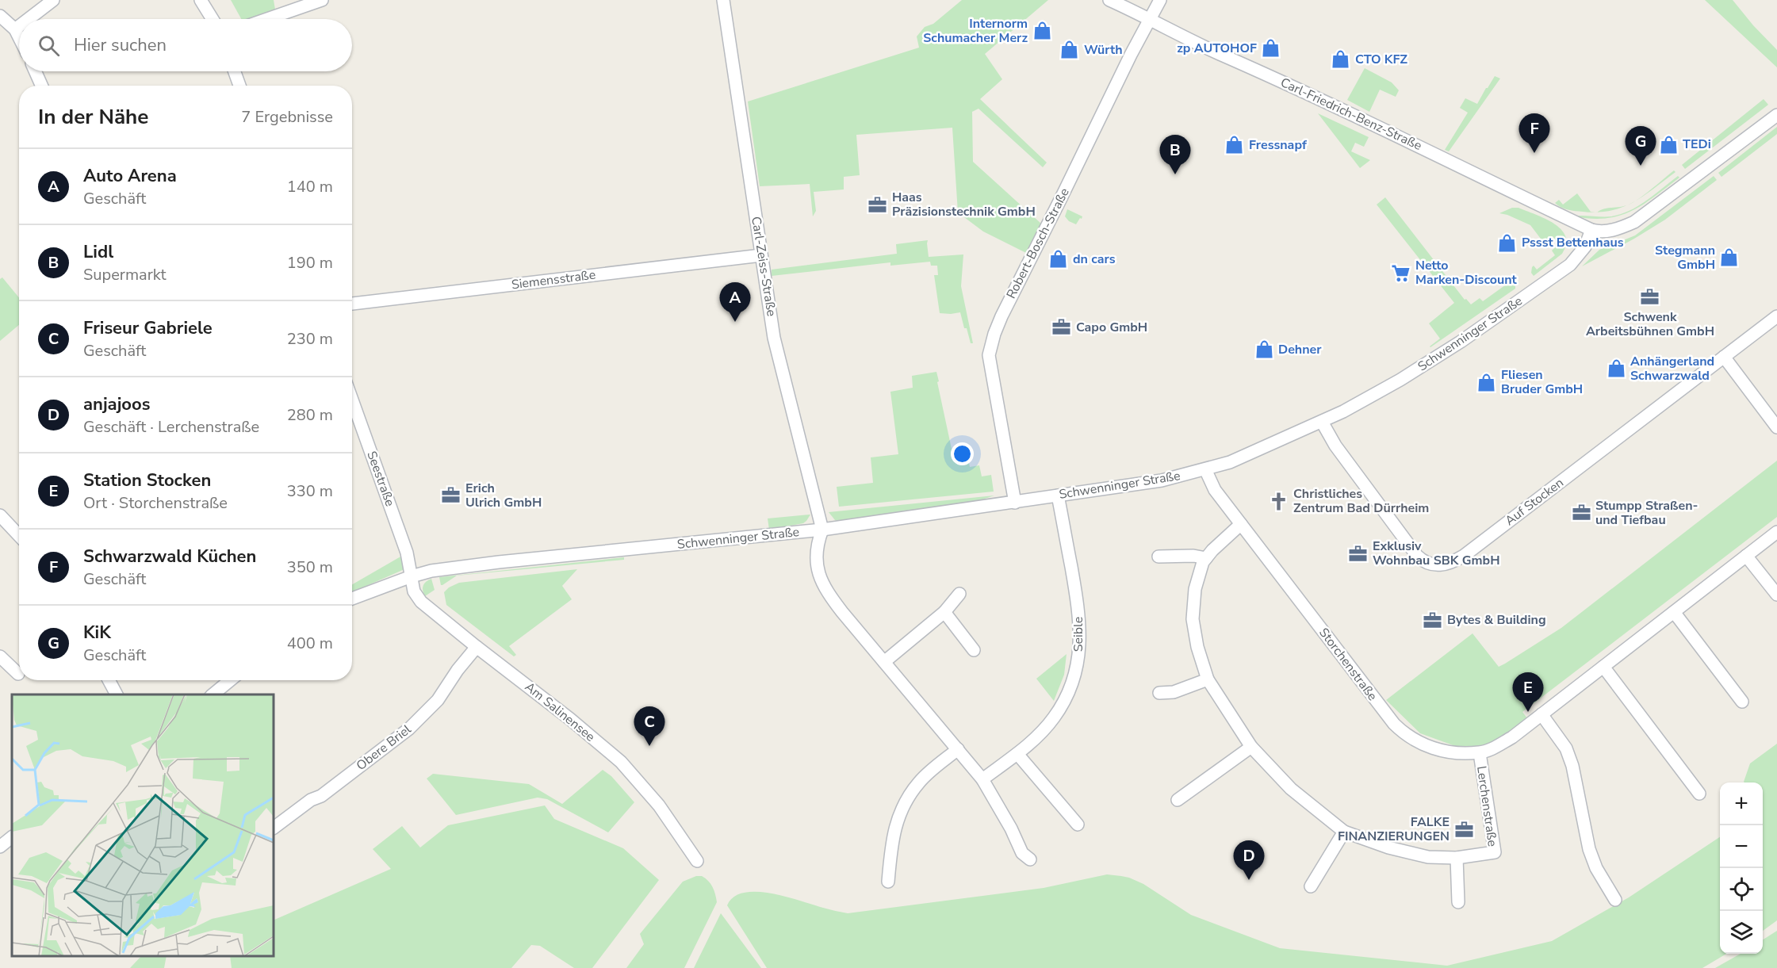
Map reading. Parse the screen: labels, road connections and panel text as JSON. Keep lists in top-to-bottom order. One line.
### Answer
{"streets":{"street":["Carl-Friedrich-Benz-Straße","Robert-Bosch-Straße","Carl-Zeiss-Straße","Siemensstraße","Schwenninger Straße","Seestraße","Auf Stocken","Seible","Storchenstraße","Am Salinensee","Obere Briel","Lerchenstraße"]},"crossings":[["Carl-Friedrich-Benz-Straße","Robert-Bosch-Straße"],["Carl-Friedrich-Benz-Straße","Schwenninger Straße"],["Robert-Bosch-Straße","Schwenninger Straße"],["Carl-Zeiss-Straße","Siemensstraße"],["Carl-Zeiss-Straße","Schwenninger Straße"],["Schwenninger Straße","Seestraße"],["Schwenninger Straße","Auf Stocken"],["Schwenninger Straße","Seible"],["Schwenninger Straße","Storchenstraße"],["Schwenninger Straße","Am Salinensee"],["Seestraße","Am Salinensee"],["Storchenstraße","Lerchenstraße"],["Am Salinensee","Obere Briel"]],"places":{"shop":["Internorm Schumacher Merz","zp AUTOHOF","Würth","CTO KFZ","TEDi","Fressnapf","Pssst Bettenhaus","Stegmann GmbH","dn cars","Dehner","Anhängerland Schwarzwald","Fliesen Bruder GmbH"],"office":["Haas Präzisionstechnik GmbH","Schwenk Arbeitsbühnen GmbH","Capo GmbH","Erich Ulrich GmbH","Stumpp Straßen- und Tiefbau","Exklusiv Wohnbau SBK GmbH","Bytes & Building","FALKE FINANZIERUNGEN"],"supermarket":["Netto Marken-Discount"],"church":["Christliches Zentrum Bad Dürrheim"]},"page":{"search":"Hier suchen","heading":["In der Nähe","7 Ergebnisse"],"pins":["F","G","B","A","E","C","D"],"list":[{"mark":"A","name":"Auto Arena","note":"Geschäft","value":"140 m"},{"mark":"B","name":"Lidl","note":"Supermarkt","value":"190 m"},{"mark":"C","name":"Friseur Gabriele","note":"Geschäft","value":"230 m"},{"mark":"D","name":"anjajoos","note":"Geschäft · Lerchenstraße","value":"280 m"},{"mark":"E","name":"Station Stocken","note":"Ort · Storchenstraße","value":"330 m"},{"mark":"F","name":"Schwarzwald Küchen","note":"Geschäft","value":"350 m"},{"mark":"G","name":"KiK","note":"Geschäft","value":"400 m"}],"map_buttons":["+","−"]}}
